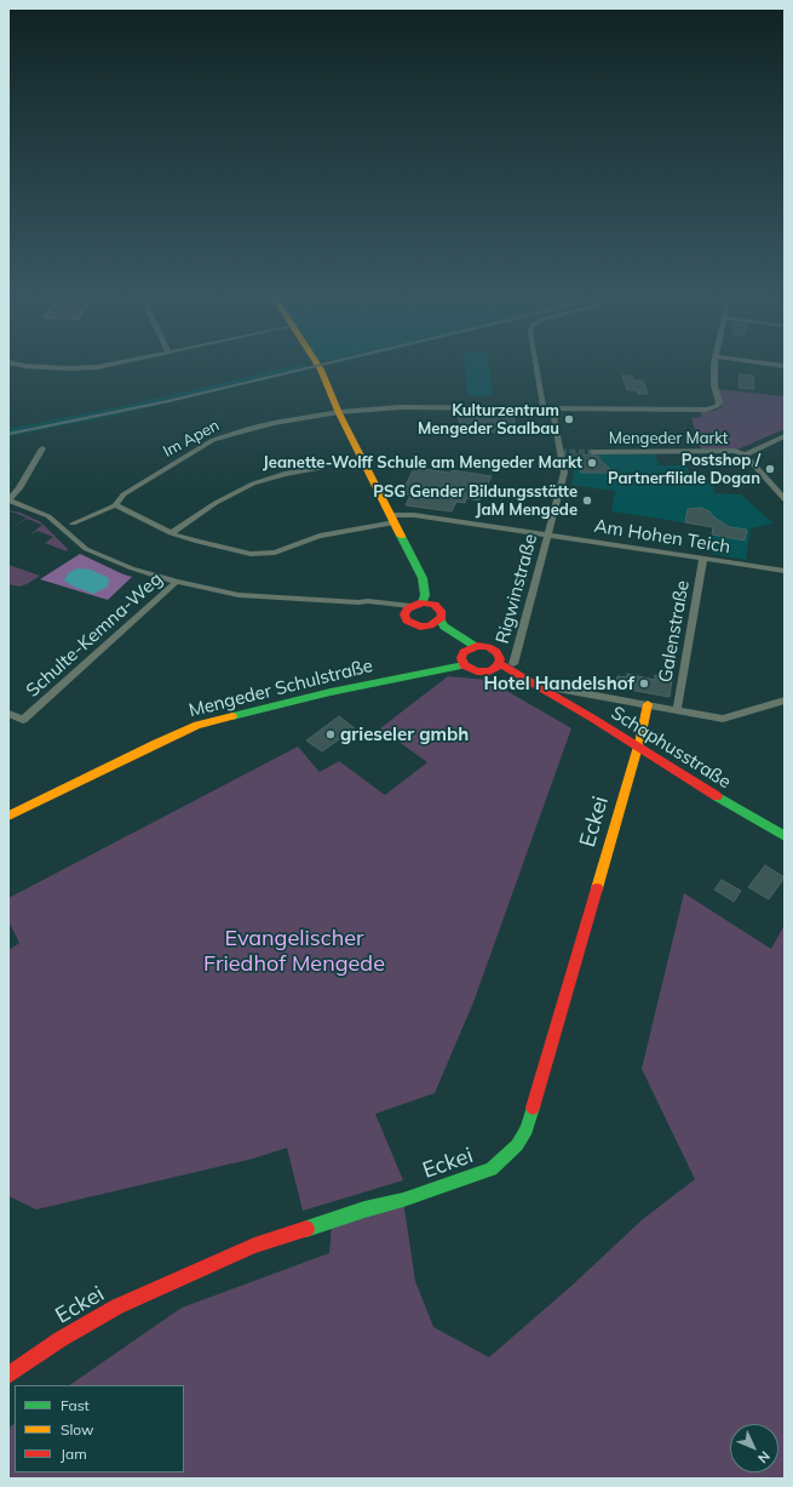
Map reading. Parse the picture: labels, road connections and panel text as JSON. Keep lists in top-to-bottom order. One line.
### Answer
{"streets":{"street":["Im Apen","Mengeder Markt","Am Hohen Teich","Rigwinstraße","Galenstraße","Schulte-Kemna-Weg","Mengeder Schulstraße","Schaphusstraße","Eckei"]},"crossings":[["Im Apen","Am Hohen Teich"],["Im Apen","Rigwinstraße"],["Am Hohen Teich","Rigwinstraße"],["Am Hohen Teich","Galenstraße"],["Mengeder Schulstraße","Schaphusstraße"],["Schaphusstraße","Eckei"]],"parks":["Evangelischer Friedhof Mengede"],"places":["Kulturzentrum Mengeder Saalbau","Jeanette-Wolff Schule am Mengeder Markt","Postshop / Partnerfiliale Dogan","PSG Gender Bildungsstätte JaM Mengede","Hotel Handelshof","grieseler gmbh"],"legend":["Fast","Slow","Jam"],"north":"bottom right"}
